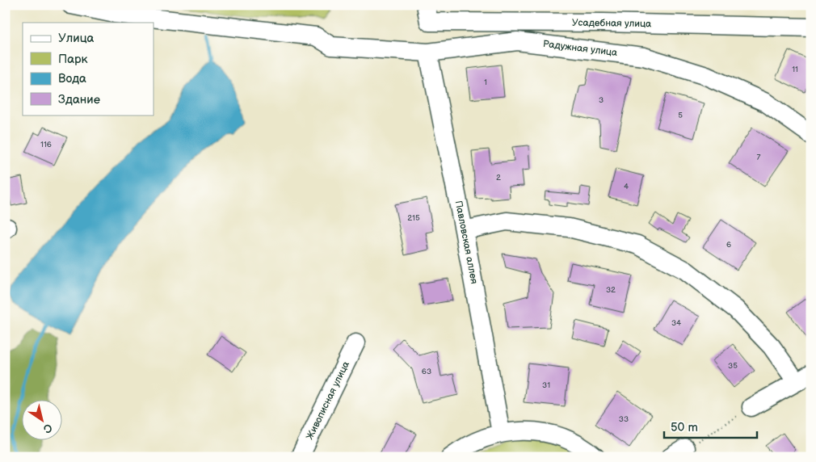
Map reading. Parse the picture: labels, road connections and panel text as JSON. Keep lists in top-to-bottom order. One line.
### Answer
{"streets":{"street":["Усадебная улица","Радужная улица","Павловская аллея","Живописная улица"]},"crossings":[["Радужная улица","Павловская аллея"]],"house_numbers":["11","1","3","5","116","7","2","4","215","6","32","34","35","63","31","33"],"legend":["Улица","Парк","Вода","Здание"],"scale_bar":"50 m","north":"bottom right"}
